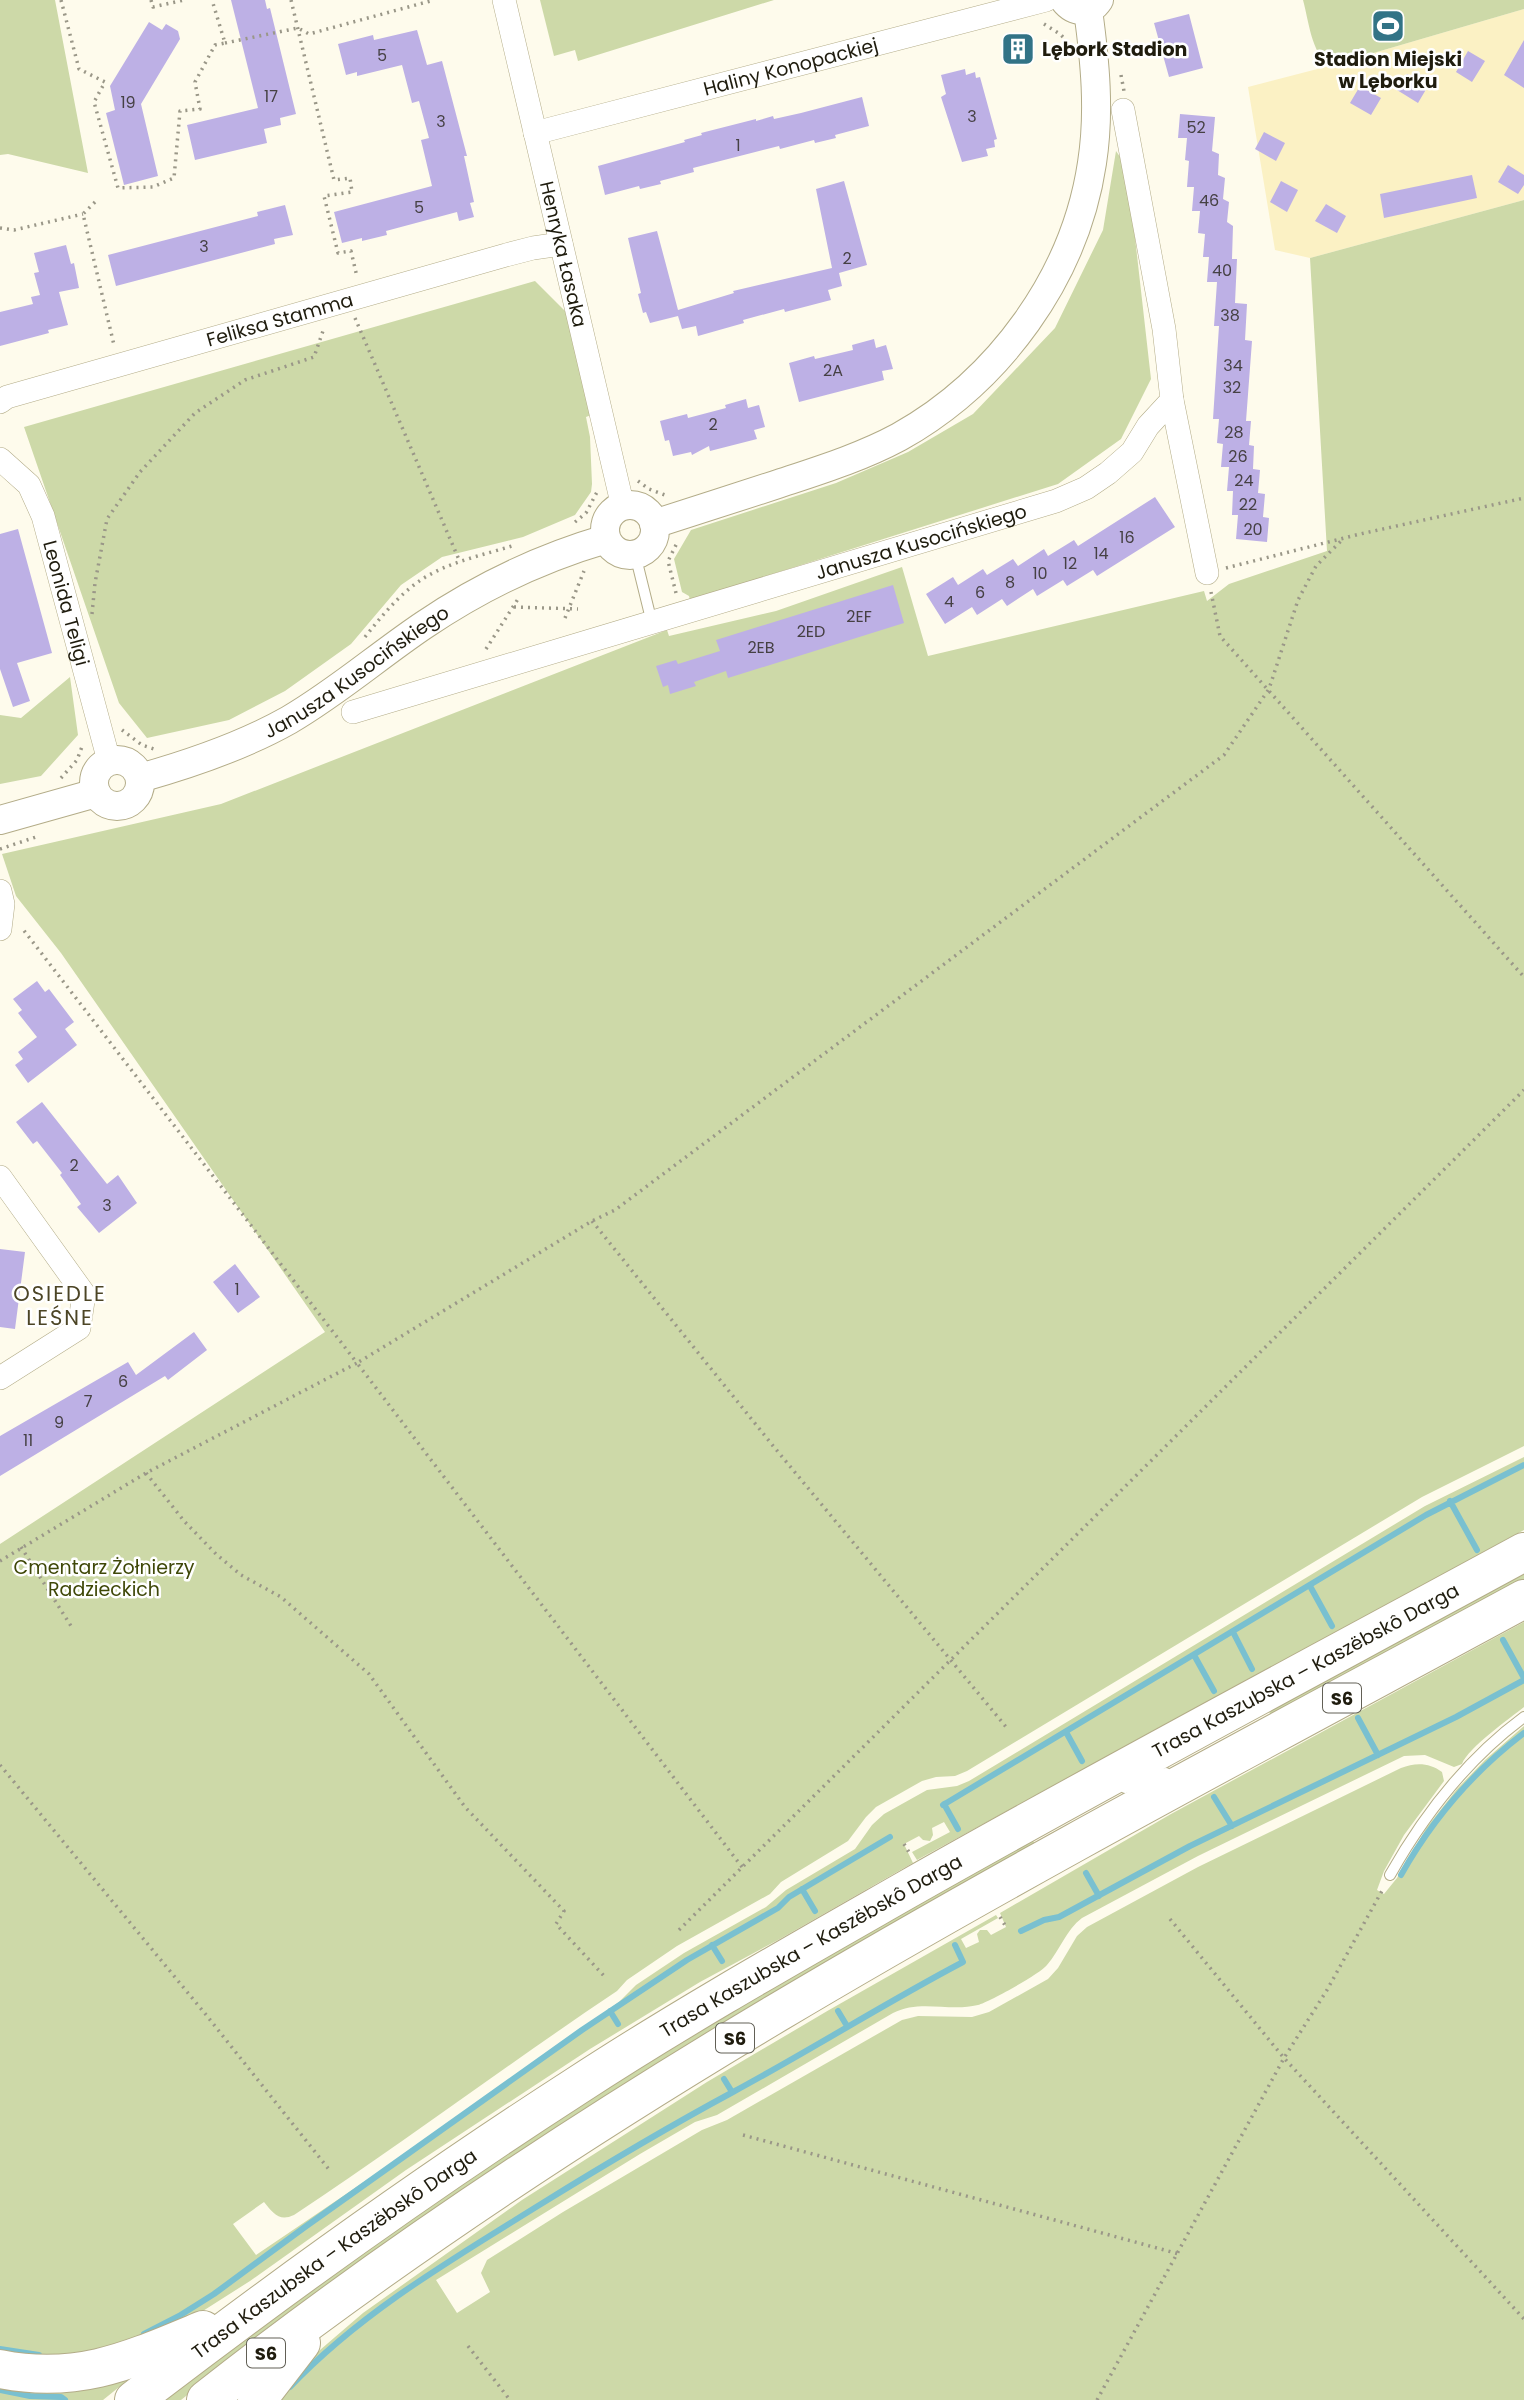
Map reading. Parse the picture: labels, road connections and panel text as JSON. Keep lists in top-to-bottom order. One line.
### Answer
{"streets":{"highway":["Trasa Kaszubska – Kaszëbskô Darga","S6"],"street":["Haliny Konopackiej","Henryka Łasaka","Feliksa Stamma","Janusza Kusocińskiego","Leonida Teligi"]},"crossings":[["Haliny Konopackiej","Henryka Łasaka"],["Henryka Łasaka","Feliksa Stamma"]],"districts":["OSIEDLE LEŚNE"],"parks":["Cmentarz Żołnierzy Radzieckich"],"places":{"sports":["Stadion Miejski w Lęborku"],"building":["Lębork Stadion"]},"house_numbers":["5","17","19","3","3","52","1","46","5","3","2","40","38","34","2A","32","2","28","26","24","22","20","16","14","12","10","8","6","4","2EF","2ED","2EB","2","3","1","6","7","9","11"]}
